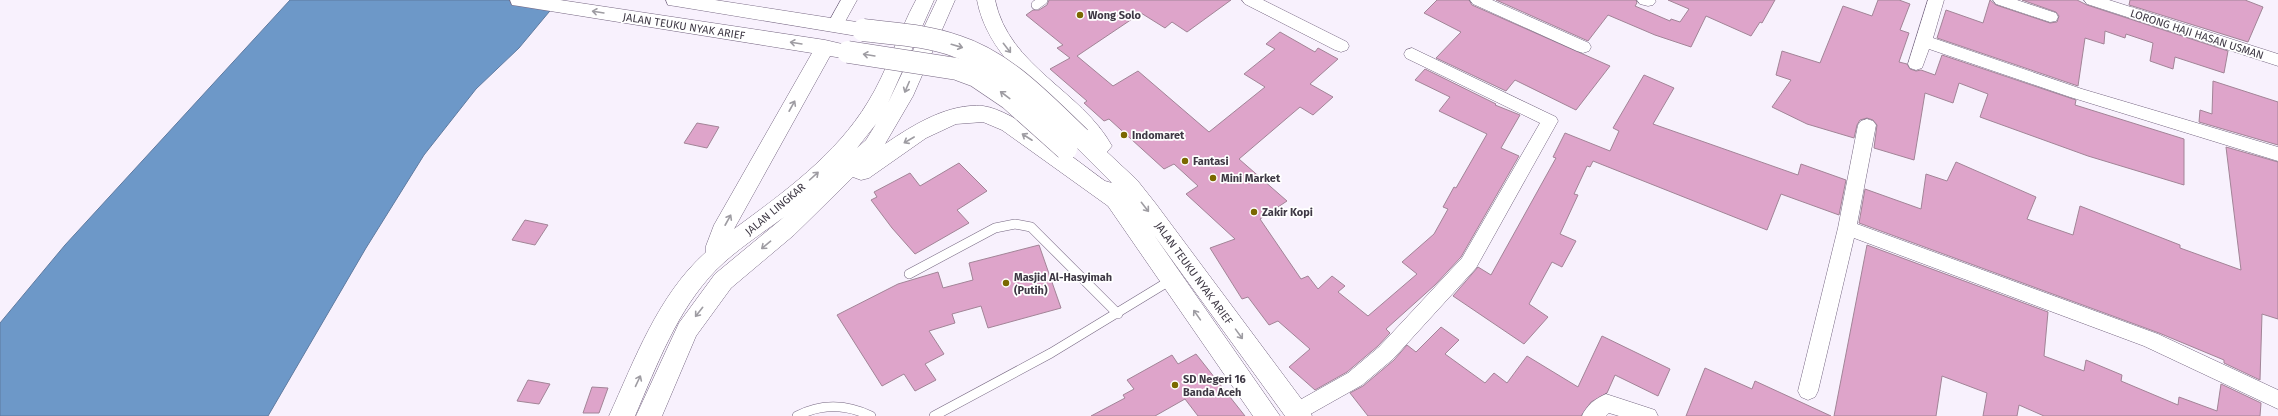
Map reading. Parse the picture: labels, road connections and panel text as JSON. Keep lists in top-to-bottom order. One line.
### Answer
{"streets":{"main road":["JALAN TEUKU NYAK ARIEF","JALAN LINGKAR"],"street":["LORONG HAJI HASAN USMAN"]},"places":["Wong Solo","Indomaret","Fantasi","Mini Market","Zakir Kopi","Masjid Al-Hasyimah (Putih)","SD Negeri 16 Banda Aceh"]}
